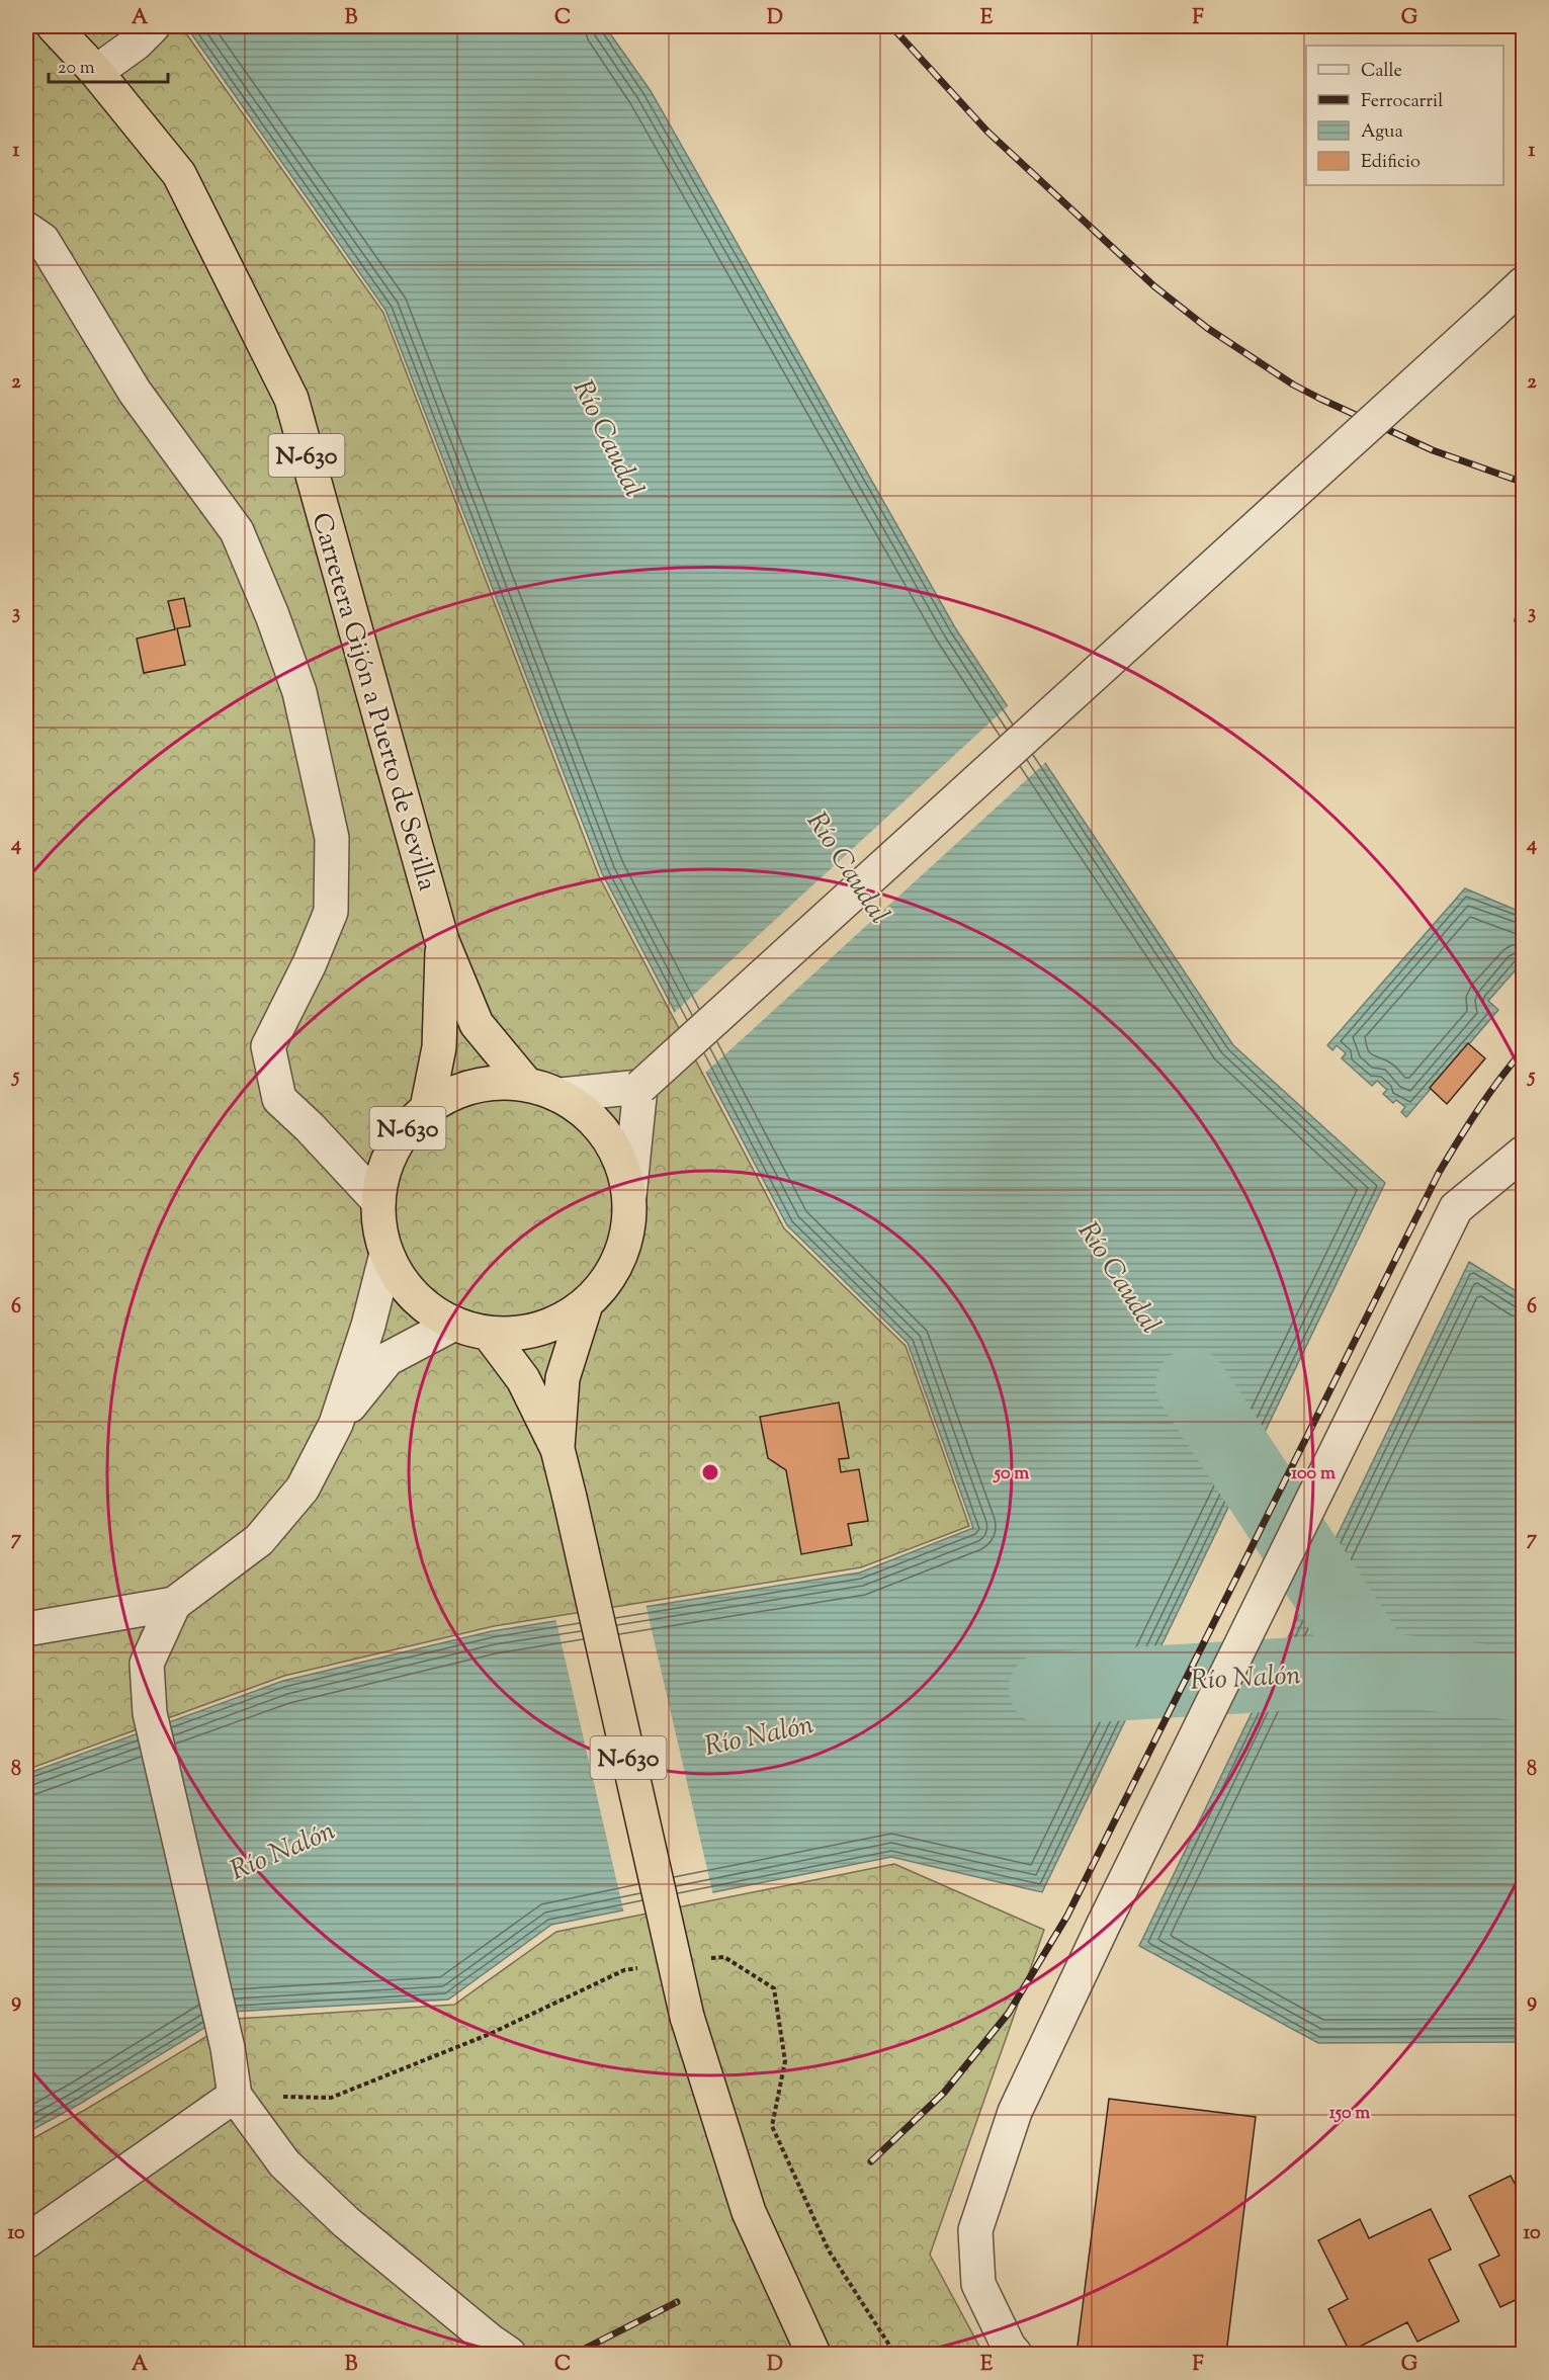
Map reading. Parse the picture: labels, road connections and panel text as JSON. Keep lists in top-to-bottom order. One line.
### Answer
{"streets":{"highway":["N-630","Carretera Gijón a Puerto de Sevilla"]},"crossings":[["N-630","Carretera Gijón a Puerto de Sevilla"]],"water":["Río Caudal","Río Nalón"],"legend":["Calle","Ferrocarril","Agua","Edificio"],"scale_bar":"20 m","grid":{"columns":["A","B","C","D","E","F","G"],"rows":["1","2","3","4","5","6","7","8","9","10"]},"rings":["50 m","100 m","150 m"]}
